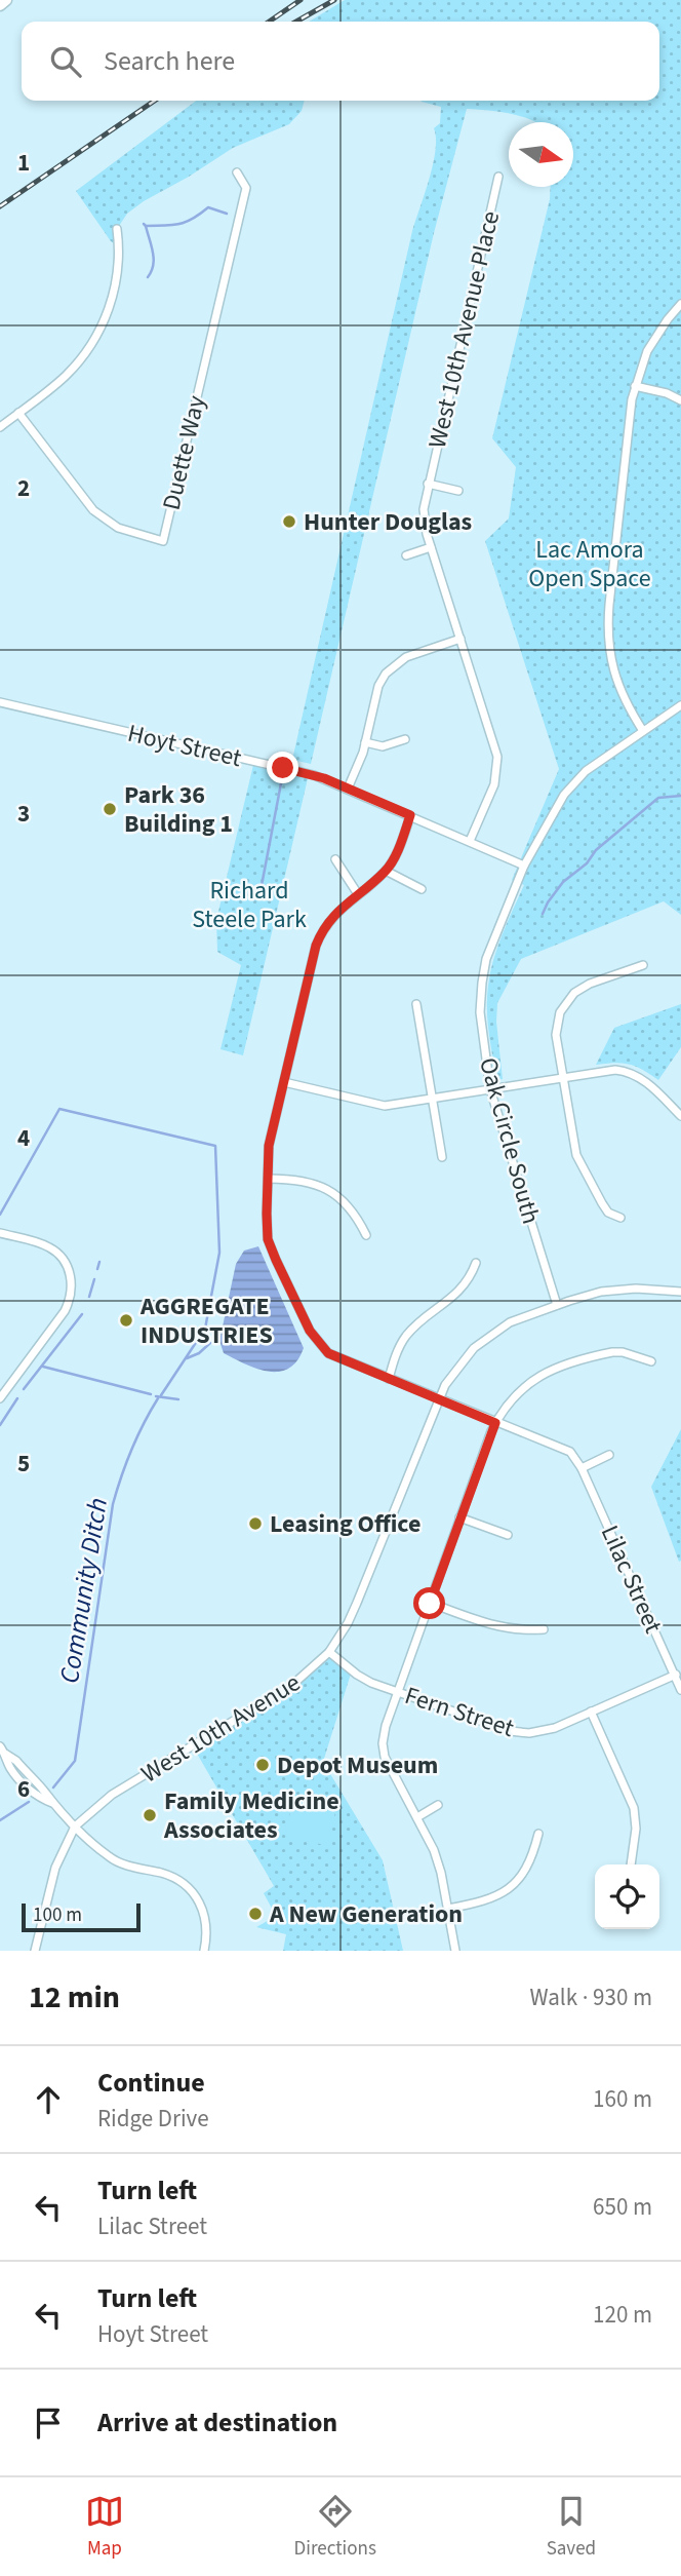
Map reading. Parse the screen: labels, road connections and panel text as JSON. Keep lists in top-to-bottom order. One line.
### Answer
{"streets":{"street":["West 10th Avenue Place","Duette Way","Hoyt Street","Oak Circle South","Lilac Street","Fern Street","West 10th Avenue"]},"crossings":[["West 10th Avenue Place","Hoyt Street"],["Hoyt Street","Oak Circle South"],["Hoyt Street","Lilac Street"],["Oak Circle South","West 10th Avenue"],["Lilac Street","Fern Street"],["Lilac Street","West 10th Avenue"],["Fern Street","West 10th Avenue"]],"water":["Community Ditch"],"parks":["Lac Amora Open Space","Richard Steele Park"],"places":["Hunter Douglas","Park 36 Building 1","AGGREGATE INDUSTRIES","Leasing Office","Depot Museum","Family Medicine Associates","A New Generation"],"scale_bar":"100 m","north":"right","page":{"search":"Search here","scale":"100 m","heading":["12 min","Walk · 930 m"],"list":[["Continue","Ridge Drive","160 m"],["Turn left","Lilac Street","650 m"],["Turn left","Hoyt Street","120 m"],"Arrive at destination"],"nav":["Map","Directions","Saved"]},"grid":{"rows":["1","2","3","4","5","6"]}}
